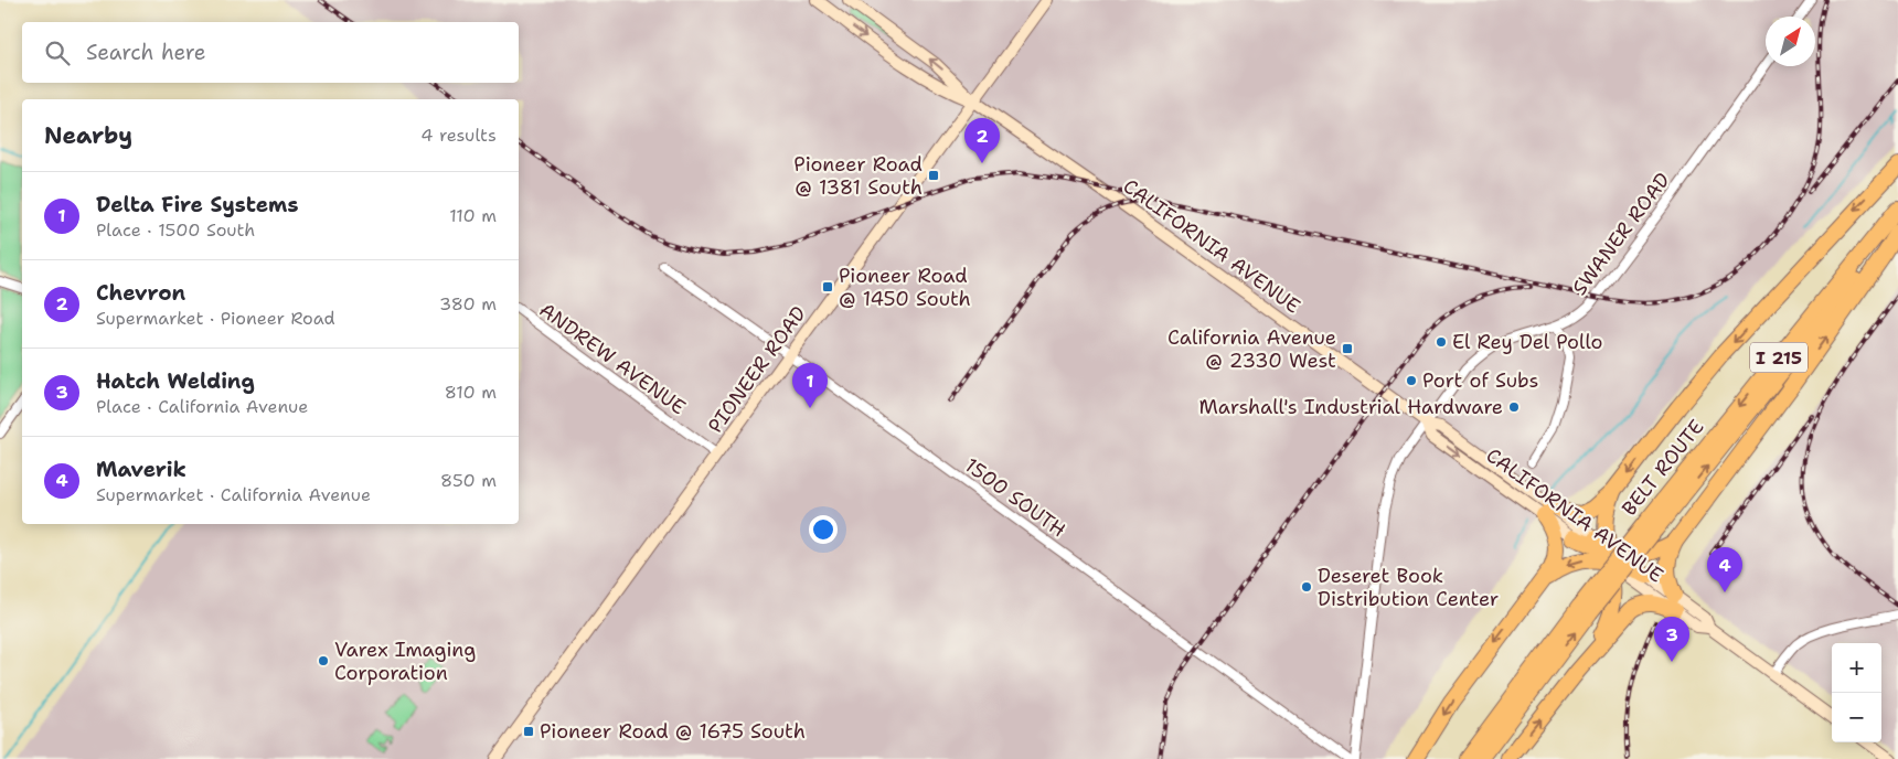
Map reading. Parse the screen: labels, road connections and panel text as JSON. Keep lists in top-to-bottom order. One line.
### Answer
{"streets":{"highway":["I 215","BELT ROUTE"],"main road":["CALIFORNIA AVENUE","PIONEER ROAD"],"street":["SWANER ROAD","ANDREW AVENUE","1500 SOUTH"]},"crossings":[["SWANER ROAD","CALIFORNIA AVENUE"],["CALIFORNIA AVENUE","PIONEER ROAD"],["ANDREW AVENUE","PIONEER ROAD"],["PIONEER ROAD","1500 SOUTH"]],"places":{"transit":["Pioneer Road @ 1381 South","Pioneer Road @ 1450 South","California Avenue @ 2330 West","Pioneer Road @ 1675 South"],"other":["El Rey Del Pollo","Port of Subs","Marshall's Industrial Hardware","Deseret Book Distribution Center","Varex Imaging Corporation"]},"north":"top right","page":{"search":"Search here","heading":["Nearby","4 results"],"pins":["2","1","4","3"],"list":[{"mark":"1","name":"Delta Fire Systems","note":"Place · 1500 South","value":"110 m"},{"mark":"2","name":"Chevron","note":"Supermarket · Pioneer Road","value":"380 m"},{"mark":"3","name":"Hatch Welding","note":"Place · California Avenue","value":"810 m"},{"mark":"4","name":"Maverik","note":"Supermarket · California Avenue","value":"850 m"}],"map_buttons":["+","−"]}}
